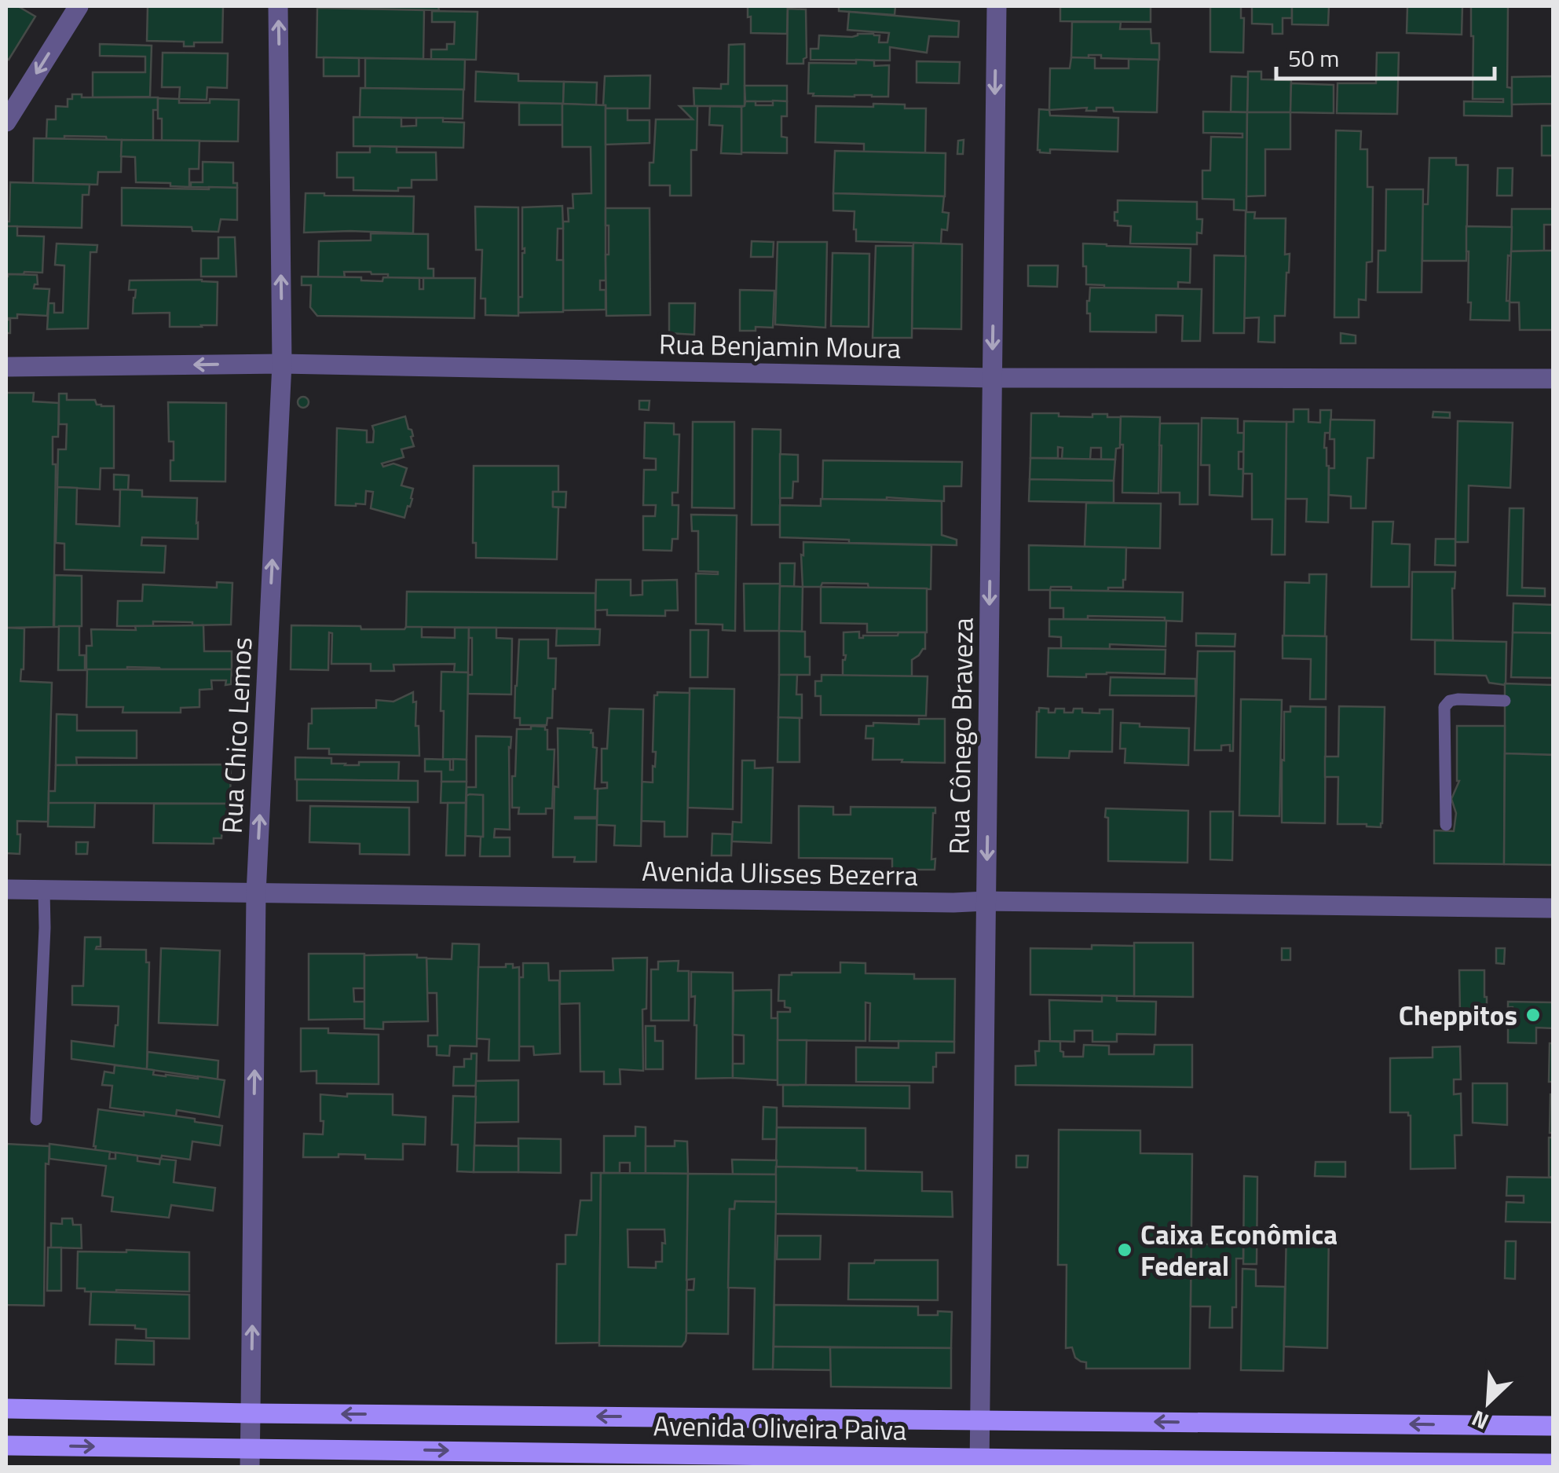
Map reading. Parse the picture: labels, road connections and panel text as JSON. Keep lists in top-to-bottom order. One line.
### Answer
{"streets":{"main road":["Avenida Oliveira Paiva"],"street":["Rua Benjamin Moura","Rua Chico Lemos","Rua Cônego Braveza","Avenida Ulisses Bezerra"]},"crossings":[["Rua Benjamin Moura","Rua Chico Lemos"],["Rua Benjamin Moura","Rua Cônego Braveza"],["Rua Chico Lemos","Avenida Ulisses Bezerra"],["Rua Chico Lemos","Avenida Oliveira Paiva"],["Rua Cônego Braveza","Avenida Ulisses Bezerra"],["Rua Cônego Braveza","Avenida Oliveira Paiva"]],"one_way":["Rua Chico Lemos","Rua Cônego Braveza"],"places":["Cheppitos","Caixa Econômica Federal"],"scale_bar":"50 m","north":"bottom left"}
